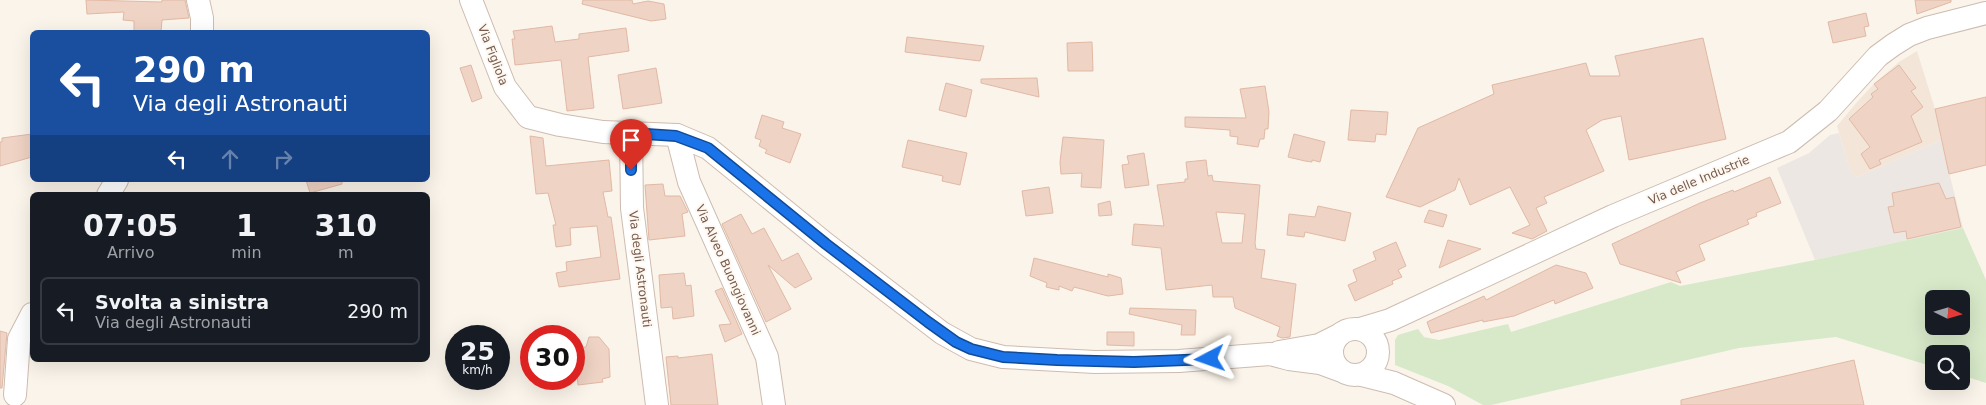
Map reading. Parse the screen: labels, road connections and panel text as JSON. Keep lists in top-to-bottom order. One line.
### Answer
{"streets":{"street":["Via Figliola","Via delle Industrie","Via degli Astronauti","Via Alveo Buongiovanni"]},"crossings":[["Via Figliola","Via delle Industrie"],["Via Figliola","Via degli Astronauti"],["Via Figliola","Via Alveo Buongiovanni"]],"north":"right","page":{"turn":["290 m","Via degli Astronauti"],"eta":["07:05","Arrivo","1","min","310","m"],"list":[{"name":"Svolta a sinistra","note":"Via degli Astronauti","value":"290 m"}],"speed":"25 km/h","limit":"30"}}
